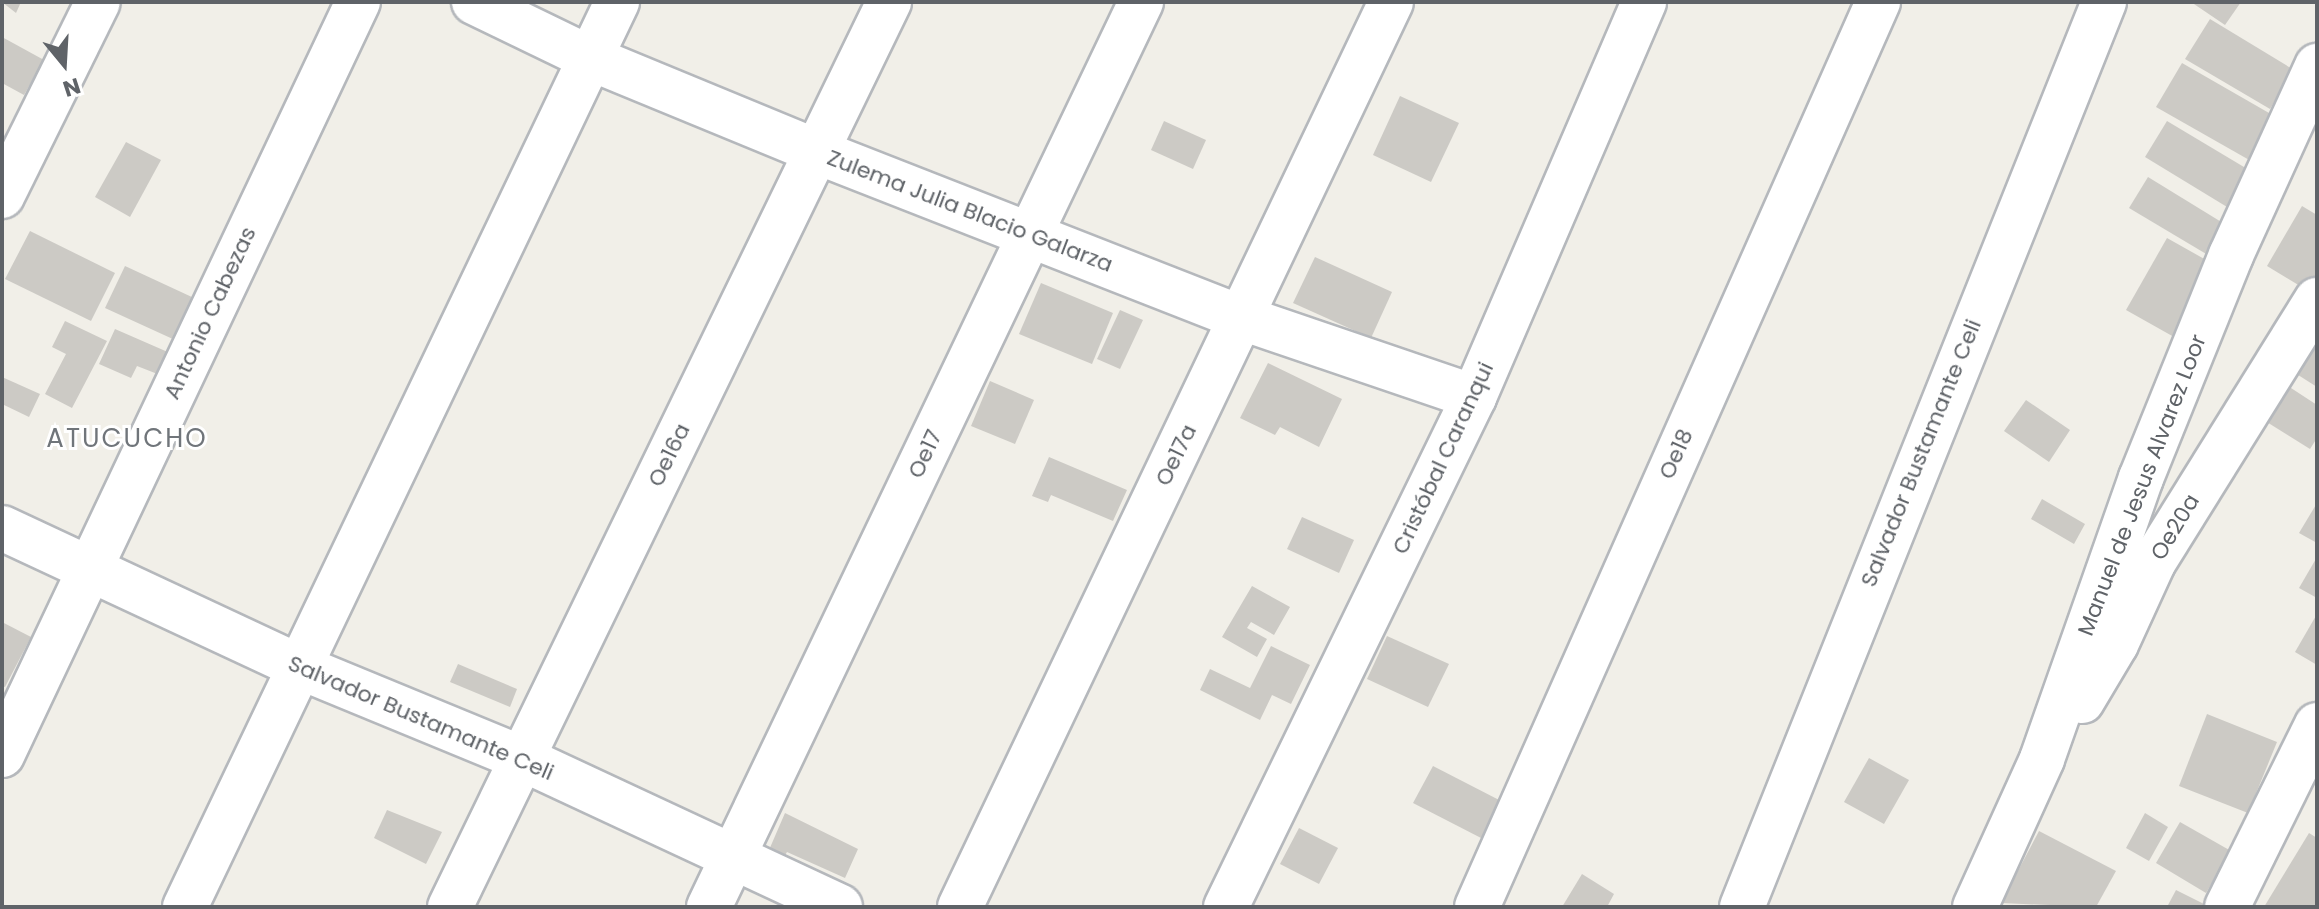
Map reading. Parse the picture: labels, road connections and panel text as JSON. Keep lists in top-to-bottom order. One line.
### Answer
{"streets":{"street":["Zulema Julia Blacio Galarza","Antonio Cabezas","Salvador Bustamante Celi","Oe17","Oe18","Oe16a","Oe17a","Cristóbal Caranqui","Manuel de Jesus Alvarez Loor","Oe20a"]},"crossings":[["Zulema Julia Blacio Galarza","Oe17"],["Zulema Julia Blacio Galarza","Oe16a"],["Zulema Julia Blacio Galarza","Oe17a"],["Zulema Julia Blacio Galarza","Cristóbal Caranqui"],["Antonio Cabezas","Salvador Bustamante Celi"],["Salvador Bustamante Celi","Oe17"],["Salvador Bustamante Celi","Oe16a"],["Manuel de Jesus Alvarez Loor","Oe20a"]],"districts":["ATUCUCHO"],"north":"bottom"}
